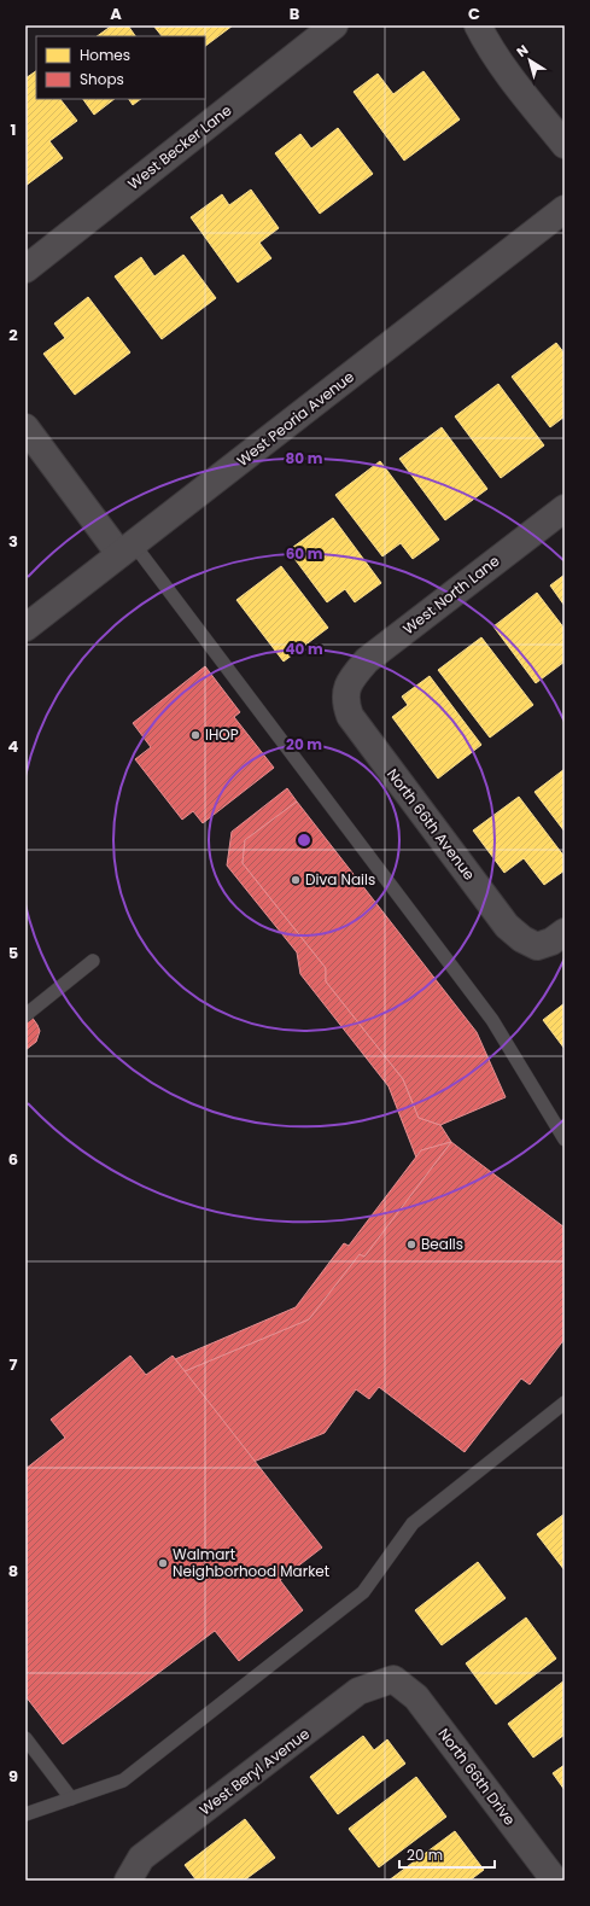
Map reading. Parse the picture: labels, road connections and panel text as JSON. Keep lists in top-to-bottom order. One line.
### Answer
{"streets":{"street":["West Becker Lane","West Peoria Avenue","West North Lane","North 66th Avenue","West Beryl Avenue","North 66th Drive"]},"crossings":[["West North Lane","North 66th Avenue"],["West Beryl Avenue","North 66th Drive"]],"places":["IHOP","Diva Nails","Bealls","Walmart Neighborhood Market"],"legend":["Homes","Shops"],"scale_bar":"20 m","north":"top left","grid":{"columns":["A","B","C"],"rows":["1","2","3","4","5","6","7","8","9"]},"rings":["80 m","60 m","40 m","20 m"]}
